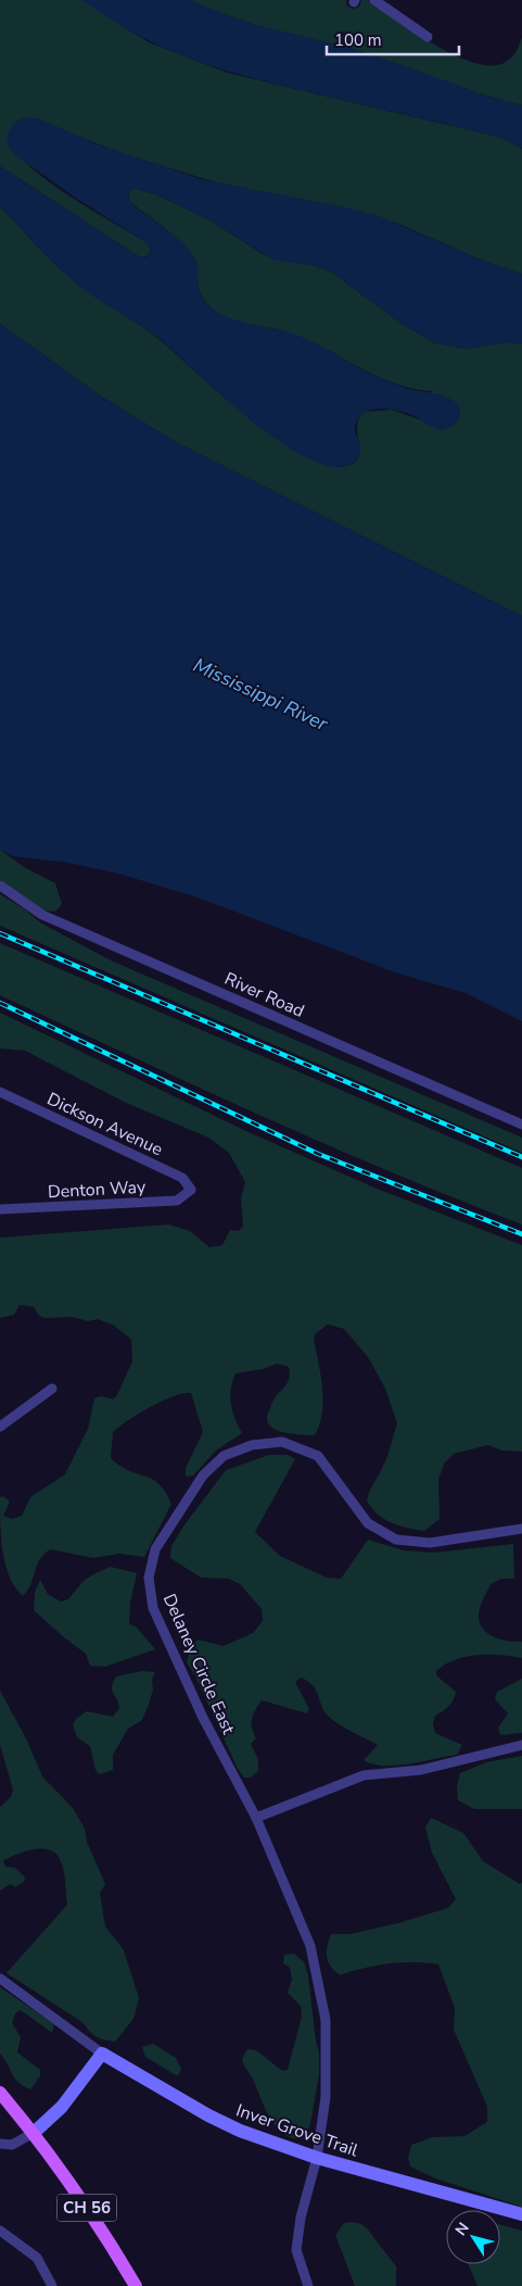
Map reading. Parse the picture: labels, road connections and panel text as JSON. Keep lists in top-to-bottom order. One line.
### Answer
{"streets":{"main road":["CH 56"],"street":["River Road","Dickson Avenue","Denton Way","Delaney Circle East","Inver Grove Trail"]},"crossings":[["Dickson Avenue","Denton Way"],["Delaney Circle East","Inver Grove Trail"]],"water":["Mississippi River"],"scale_bar":"100 m","north":"top left"}
